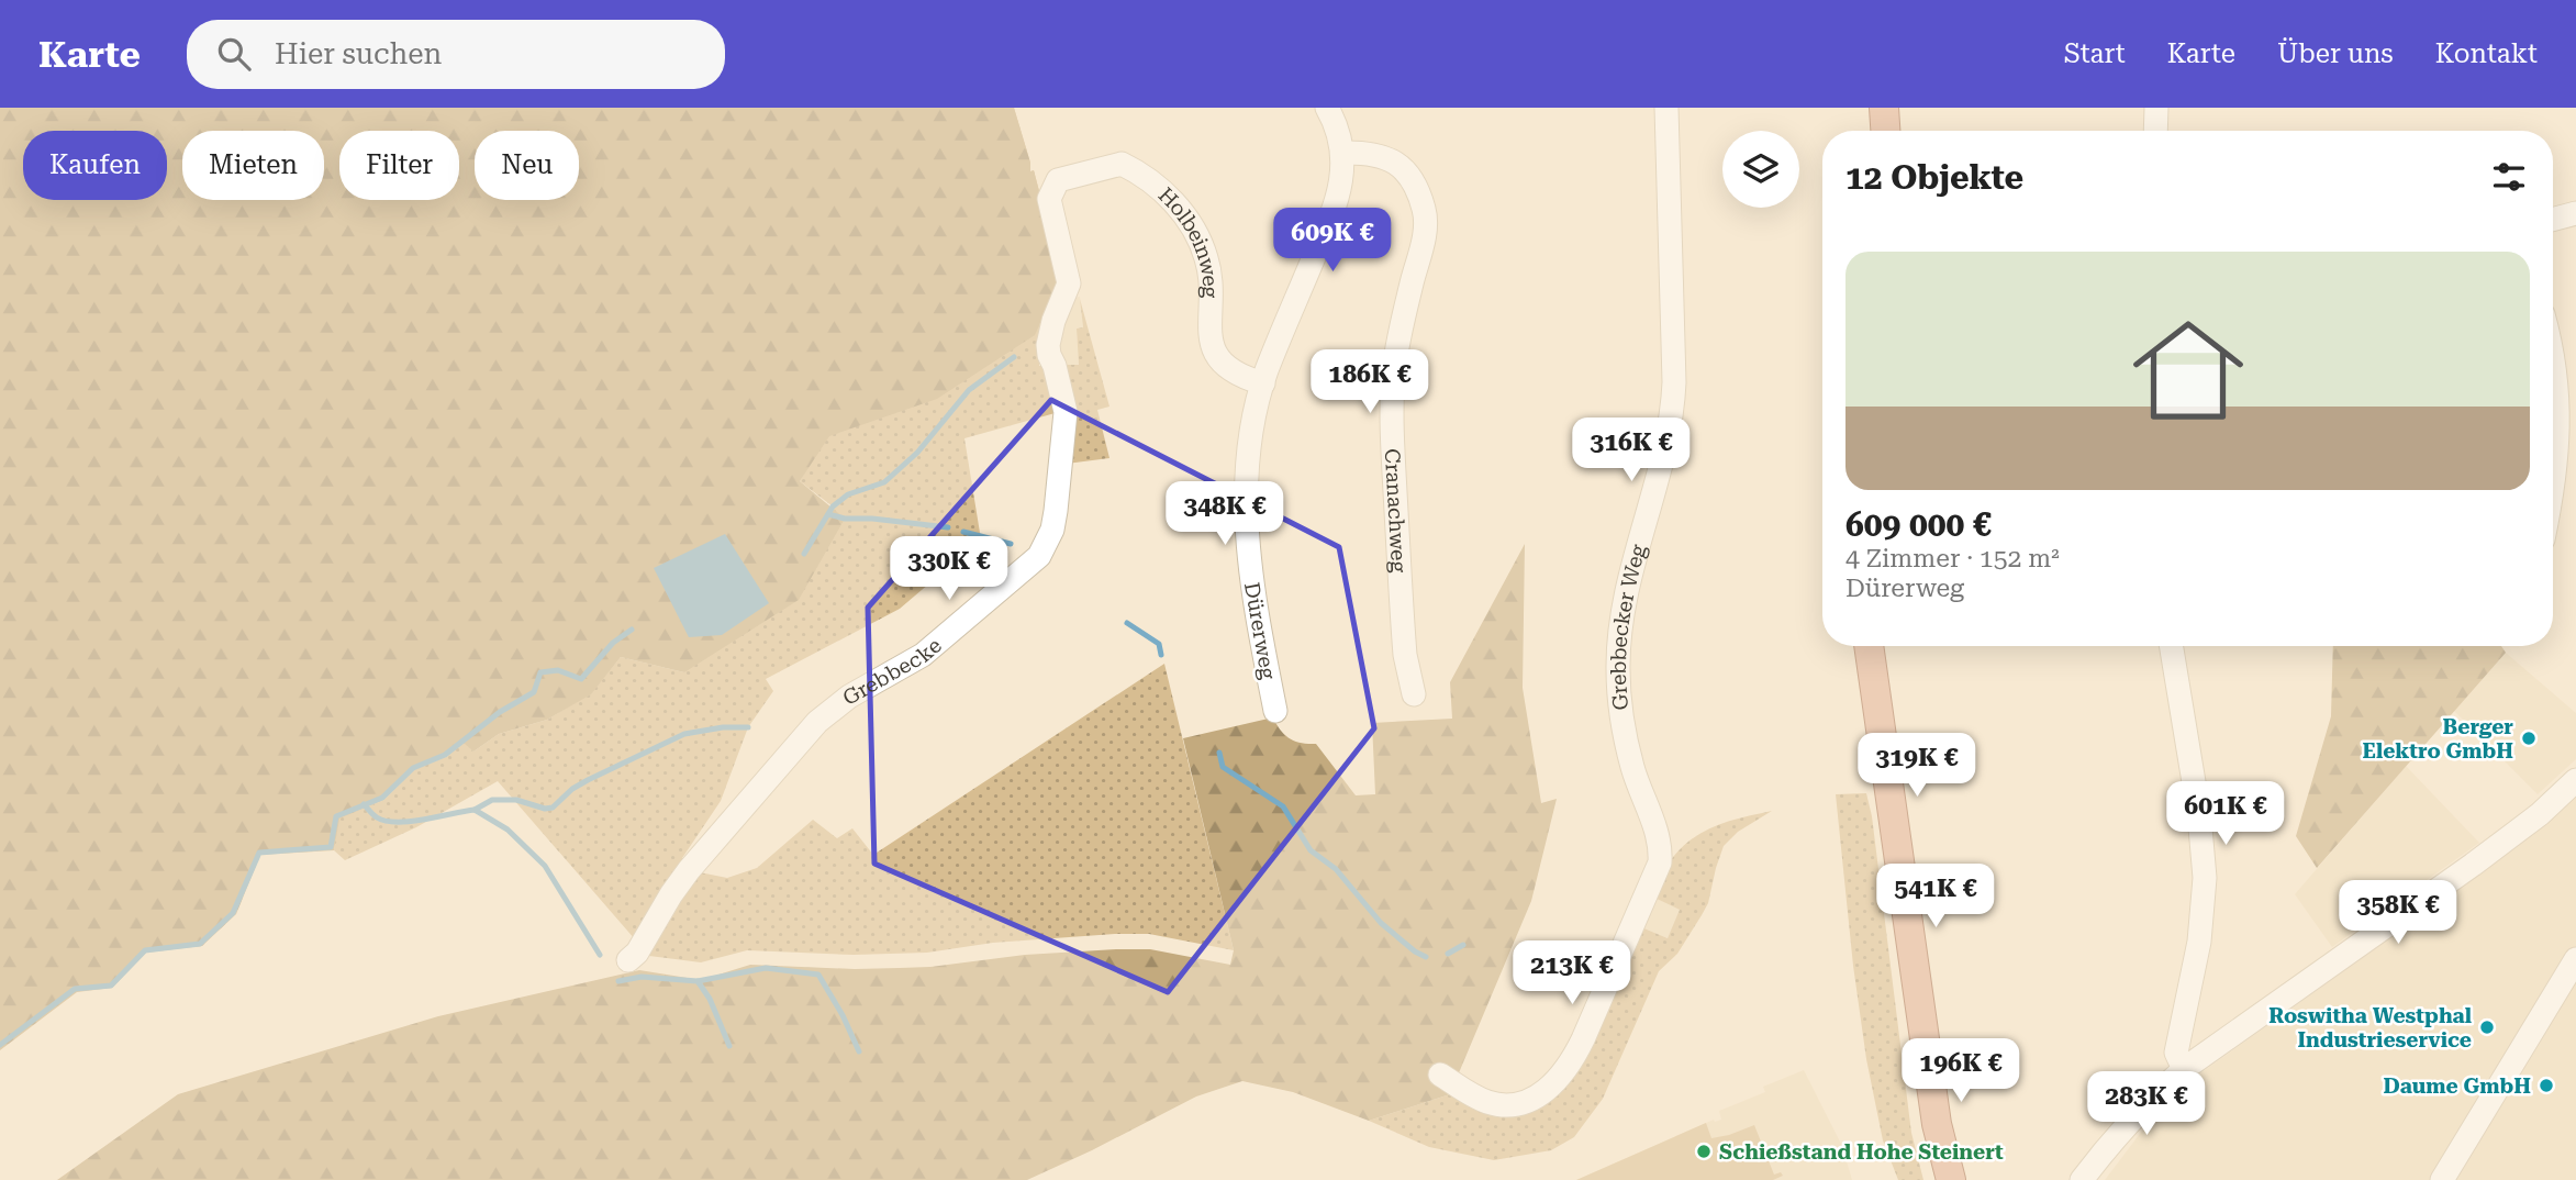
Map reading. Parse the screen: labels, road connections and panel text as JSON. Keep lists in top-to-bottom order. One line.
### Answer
{"streets":{"street":["Holbeinweg","Cranachweg","Grebbecker Weg","Dürerweg","Grebbecke"]},"crossings":[["Holbeinweg","Dürerweg"],["Holbeinweg","Grebbecke"],["Cranachweg","Dürerweg"]],"places":["Berger Elektro GmbH","Roswitha Westphal Industrieservice","Daume GmbH","Schießstand Hohe Steinert"],"page":{"header":"Karte","search":"Hier suchen","nav":["Start","Karte","Über uns","Kontakt"],"chip":["Kaufen","Mieten","Filter","Neu"],"heading":"12 Objekte","price":["609K €","186K €","316K €","348K €","330K €","319K €","601K €","541K €","358K €","213K €","196K €","283K €"],"list":[{"name":"609 000 €","note":"4 Zimmer · 152 m² · Dürerweg"}]}}
